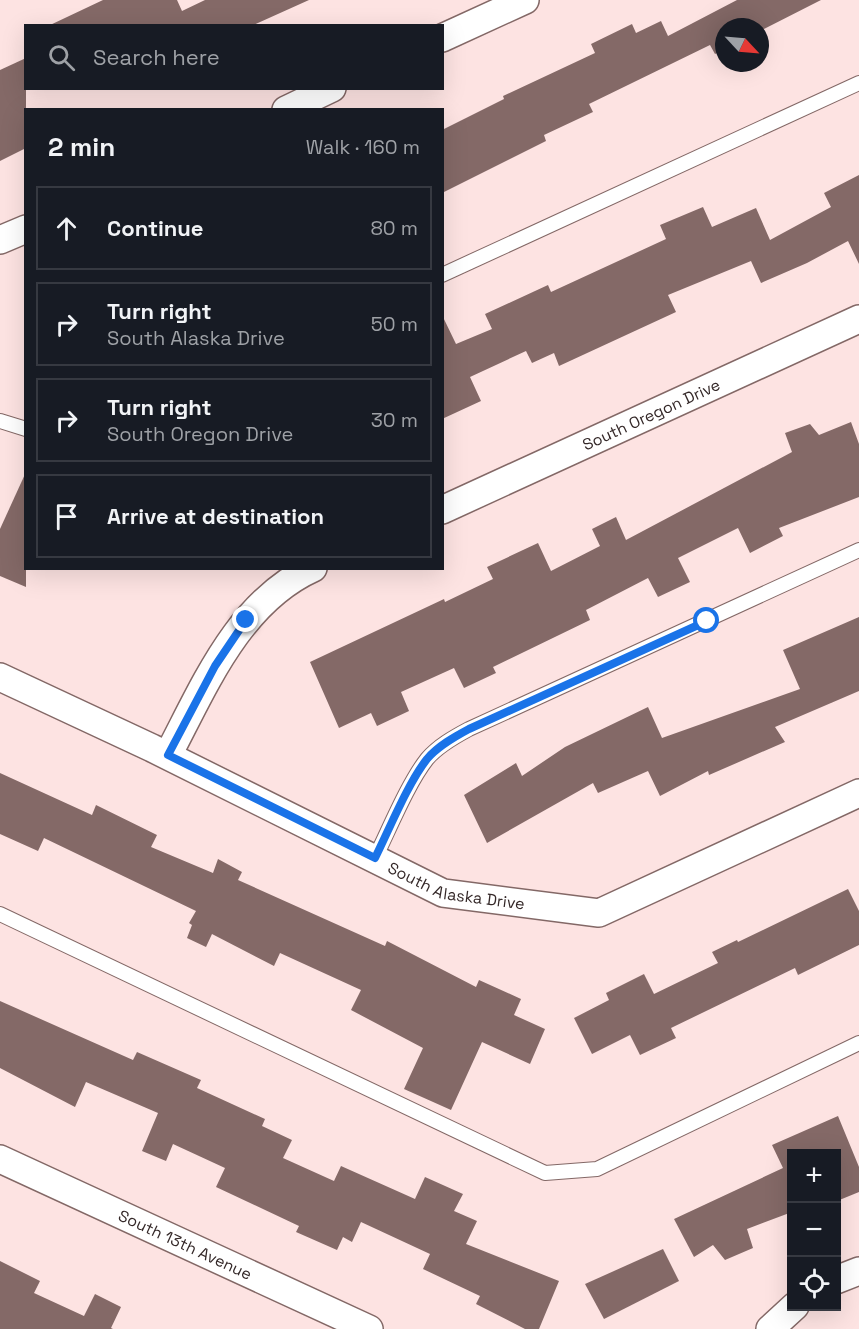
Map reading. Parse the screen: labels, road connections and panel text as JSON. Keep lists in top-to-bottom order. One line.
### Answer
{"streets":{"street":["South Oregon Drive","South Alaska Drive","South 13th Avenue"]},"north":"bottom right","page":{"search":"Search here","heading":["2 min","Walk · 160 m"],"list":[["Continue","80 m"],["Turn right","South Alaska Drive","50 m"],["Turn right","South Oregon Drive","30 m"],"Arrive at destination"],"map_buttons":["+","−"]}}
